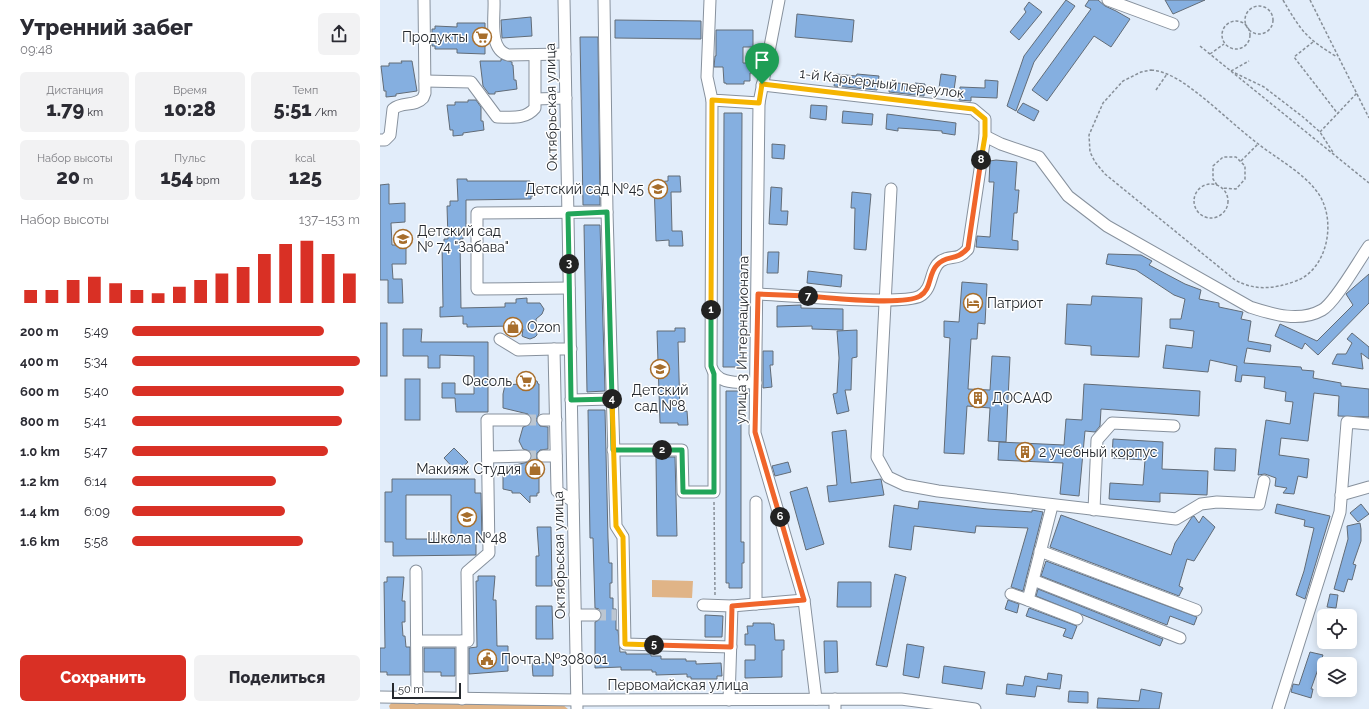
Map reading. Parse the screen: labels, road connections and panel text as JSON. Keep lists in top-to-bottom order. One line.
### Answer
{"streets":{"street":["1-й Карьерный переулок","Октябрьская улица","улица 3 Интернационала","Первомайская улица"]},"crossings":[["1-й Карьерный переулок","улица 3 Интернационала"],["Октябрьская улица","Первомайская улица"],["улица 3 Интернационала","Первомайская улица"]],"places":{"supermarket":["Продукты","Фасоль"],"school or university":["Детский сад №45","Детский сад № 74 \"Забава\"","Детский сад №8","Школа №48"],"hotel":["Патриот"],"shop":["Ozon","Макияж Студия"],"building":["ДОСААФ","2 учебный корпус"],"public building":["Почта №308001"]},"scale_bar":"50 m","page":{"heading":["Утренний забег","09:48"],"stats":[["Дистанция","1.79 km"],["Время","10:28"],["Темп","5:51 /km"],["Набор высоты","20 m"],["Пульс","154 bpm"],["kcal","125"]],"pins":["8","3","7","1","4","2","6","5"],"chart":["Набор высоты","137–153 m"],"list":[{"name":"200 m","note":"5:49"},{"name":"400 m","note":"5:34"},{"name":"600 m","note":"5:40"},{"name":"800 m","note":"5:41"},{"name":"1.0 km","note":"5:47"},{"name":"1.2 km","note":"6:14"},{"name":"1.4 km","note":"6:09"},{"name":"1.6 km","note":"5:58"}],"buttons":["Сохранить","Поделиться"],"scale":"50 m"}}
